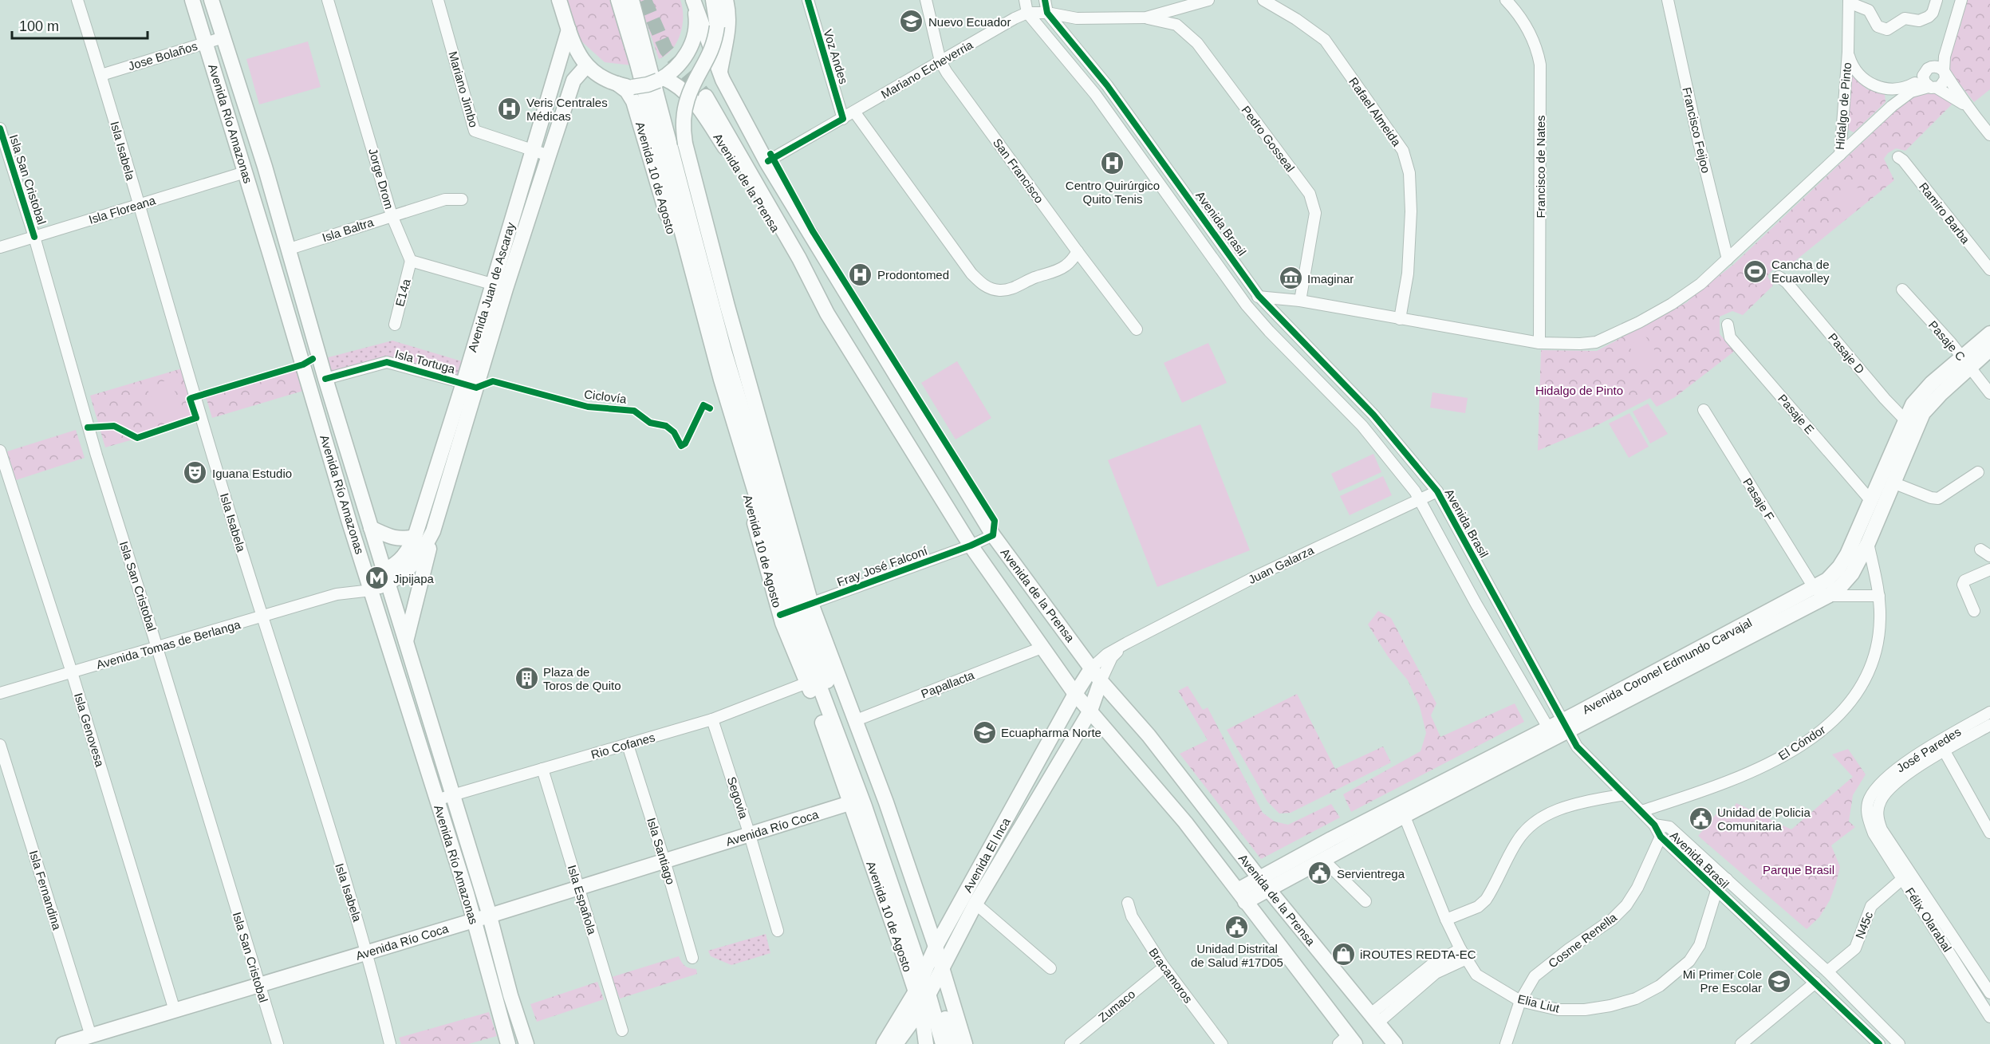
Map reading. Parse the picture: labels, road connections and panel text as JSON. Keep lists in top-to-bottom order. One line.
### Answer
{"streets":{"main road":["Avenida Río Amazonas","Avenida 10 de Agosto","Avenida de la Prensa","Avenida Juan de Ascaray","Avenida Coronel Edmundo Carvajal","Avenida Río Coca","Avenida El Inca"],"street":["Jose Bolaños","Voz Andes","Mariano Echeverria","Mariano Jimbo","Hidalgo de Pinto","Rafael Almeida","Francisco Feijoo","Pedro Gosseal","Isla Isabela","Francisco de Nates","San Francisco","Jorge Drom","Isla San Cristobal","Isla Floreana","Ramiro Barba","Avenida Brasil","Isla Baltra","E14a","Pasaje C","Pasaje D","Isla Tortuga","Pasaje E","Pasaje F","Juan Galarza","Fray José Falconí","Avenida Tomas de Berlanga","Papallacta","Isla Genovesa","El Cóndor","Rio Cofanes","José Paredes","Segovia","Isla Santiago","Isla Fernandina","Isla Española","Félix Olarabal","N45c","Cosme Renella","Bracamoros","Elia Liut","Zumaco"],"cycle path":["Ciclovía"]},"crossings":[["Jose Bolaños","Avenida Río Amazonas"],["Jose Bolaños","Isla Isabela"],["Voz Andes","Mariano Echeverria"],["Mariano Echeverria","Pedro Gosseal"],["Mariano Echeverria","San Francisco"],["Mariano Echeverria","Avenida de la Prensa"],["Mariano Echeverria","Avenida Brasil"],["Mariano Jimbo","Avenida Juan de Ascaray"],["Hidalgo de Pinto","Rafael Almeida"],["Hidalgo de Pinto","Francisco Feijoo"],["Hidalgo de Pinto","Pedro Gosseal"],["Hidalgo de Pinto","Francisco de Nates"],["Hidalgo de Pinto","Avenida Brasil"],["Avenida Río Amazonas","Isla Floreana"],["Avenida Río Amazonas","Isla Baltra"],["Avenida Río Amazonas","Avenida Juan de Ascaray"],["Avenida Río Amazonas","Isla Tortuga"],["Avenida Río Amazonas","Avenida Tomas de Berlanga"],["Avenida Río Amazonas","Rio Cofanes"],["Avenida Río Amazonas","Avenida Río Coca"],["Pedro Gosseal","Avenida Brasil"],["Isla Isabela","Isla Floreana"],["Isla Isabela","Avenida Tomas de Berlanga"],["Isla Isabela","Avenida Río Coca"],["Avenida 10 de Agosto","Avenida de la Prensa"],["Avenida 10 de Agosto","Avenida Juan de Ascaray"],["Avenida 10 de Agosto","Fray José Falconí"],["Avenida 10 de Agosto","Papallacta"],["Avenida 10 de Agosto","Rio Cofanes"],["Avenida 10 de Agosto","Avenida Río Coca"],["Avenida 10 de Agosto","Avenida El Inca"],["Jorge Drom","Isla Baltra"],["Jorge Drom","E14a"],["Isla San Cristobal","Isla Floreana"],["Isla San Cristobal","Avenida Tomas de Berlanga"],["Isla San Cristobal","Avenida Río Coca"],["Avenida de la Prensa","Juan Galarza"],["Avenida de la Prensa","Fray José Falconí"],["Avenida de la Prensa","Avenida Coronel Edmundo Carvajal"],["Avenida de la Prensa","Papallacta"],["Avenida de la Prensa","Avenida El Inca"],["Avenida Brasil","Juan Galarza"],["Avenida Brasil","Avenida Coronel Edmundo Carvajal"],["Avenida Brasil","El Cóndor"],["Avenida Brasil","N45c"],["Avenida Brasil","Cosme Renella"],["Avenida Brasil","Elia Liut"],["Avenida Juan de Ascaray","Isla Tortuga"],["Avenida Juan de Ascaray","Avenida Tomas de Berlanga"],["Pasaje C","Avenida Coronel Edmundo Carvajal"],["Pasaje D","Avenida Coronel Edmundo Carvajal"],["Pasaje E","Avenida Coronel Edmundo Carvajal"],["Pasaje F","Avenida Coronel Edmundo Carvajal"],["Juan Galarza","Avenida El Inca"],["Avenida Tomas de Berlanga","Isla Genovesa"],["Avenida Coronel Edmundo Carvajal","El Cóndor"],["Avenida Coronel Edmundo Carvajal","Elia Liut"],["Isla Genovesa","Avenida Río Coca"],["Rio Cofanes","Segovia"],["Rio Cofanes","Isla Santiago"],["Rio Cofanes","Isla Española"],["José Paredes","Félix Olarabal"],["Segovia","Avenida Río Coca"],["Avenida Río Coca","Isla Santiago"],["Avenida Río Coca","Isla Fernandina"],["Avenida Río Coca","Isla Española"],["Félix Olarabal","N45c"],["Cosme Renella","Elia Liut"],["Bracamoros","Zumaco"]],"parks":["Hidalgo de Pinto","Parque Brasil"],"places":{"school or university":["Nuevo Ecuador","Ecuapharma Norte","Mi Primer Cole Pre Escolar"],"hospital":["Veris Centrales Médicas","Centro Quirúrgico Quito Tenis","Prodontomed"],"sports":["Cancha de Ecuavolley"],"museum":["Imaginar"],"theatre":["Iguana Estudio"],"metro station":["Jipijapa"],"building":["Plaza de Toros de Quito"],"public building":["Unidad de Policia Comunitaria","Servientrega","Unidad Distrital de Salud #17D05"],"shop":["iROUTES REDTA-EC"]},"scale_bar":"100 m"}
